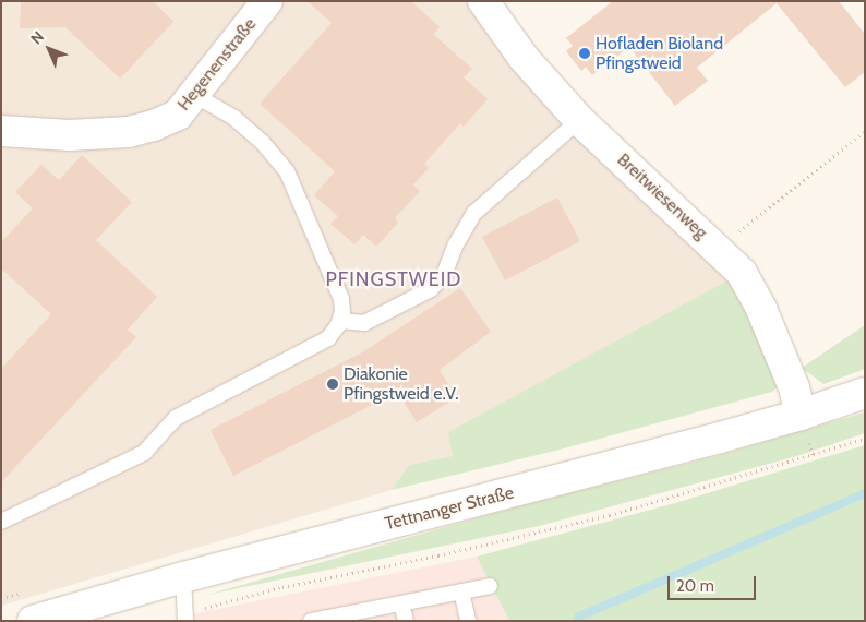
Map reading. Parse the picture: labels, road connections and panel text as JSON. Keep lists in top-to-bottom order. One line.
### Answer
{"streets":{"street":["Hegenenstraße","Breitwiesenweg","Tettnanger Straße"]},"crossings":[["Breitwiesenweg","Tettnanger Straße"]],"districts":["PFINGSTWEID"],"places":["Hofladen Bioland Pfingstweid","Diakonie Pfingstweid e.V."],"scale_bar":"20 m","north":"top left"}
